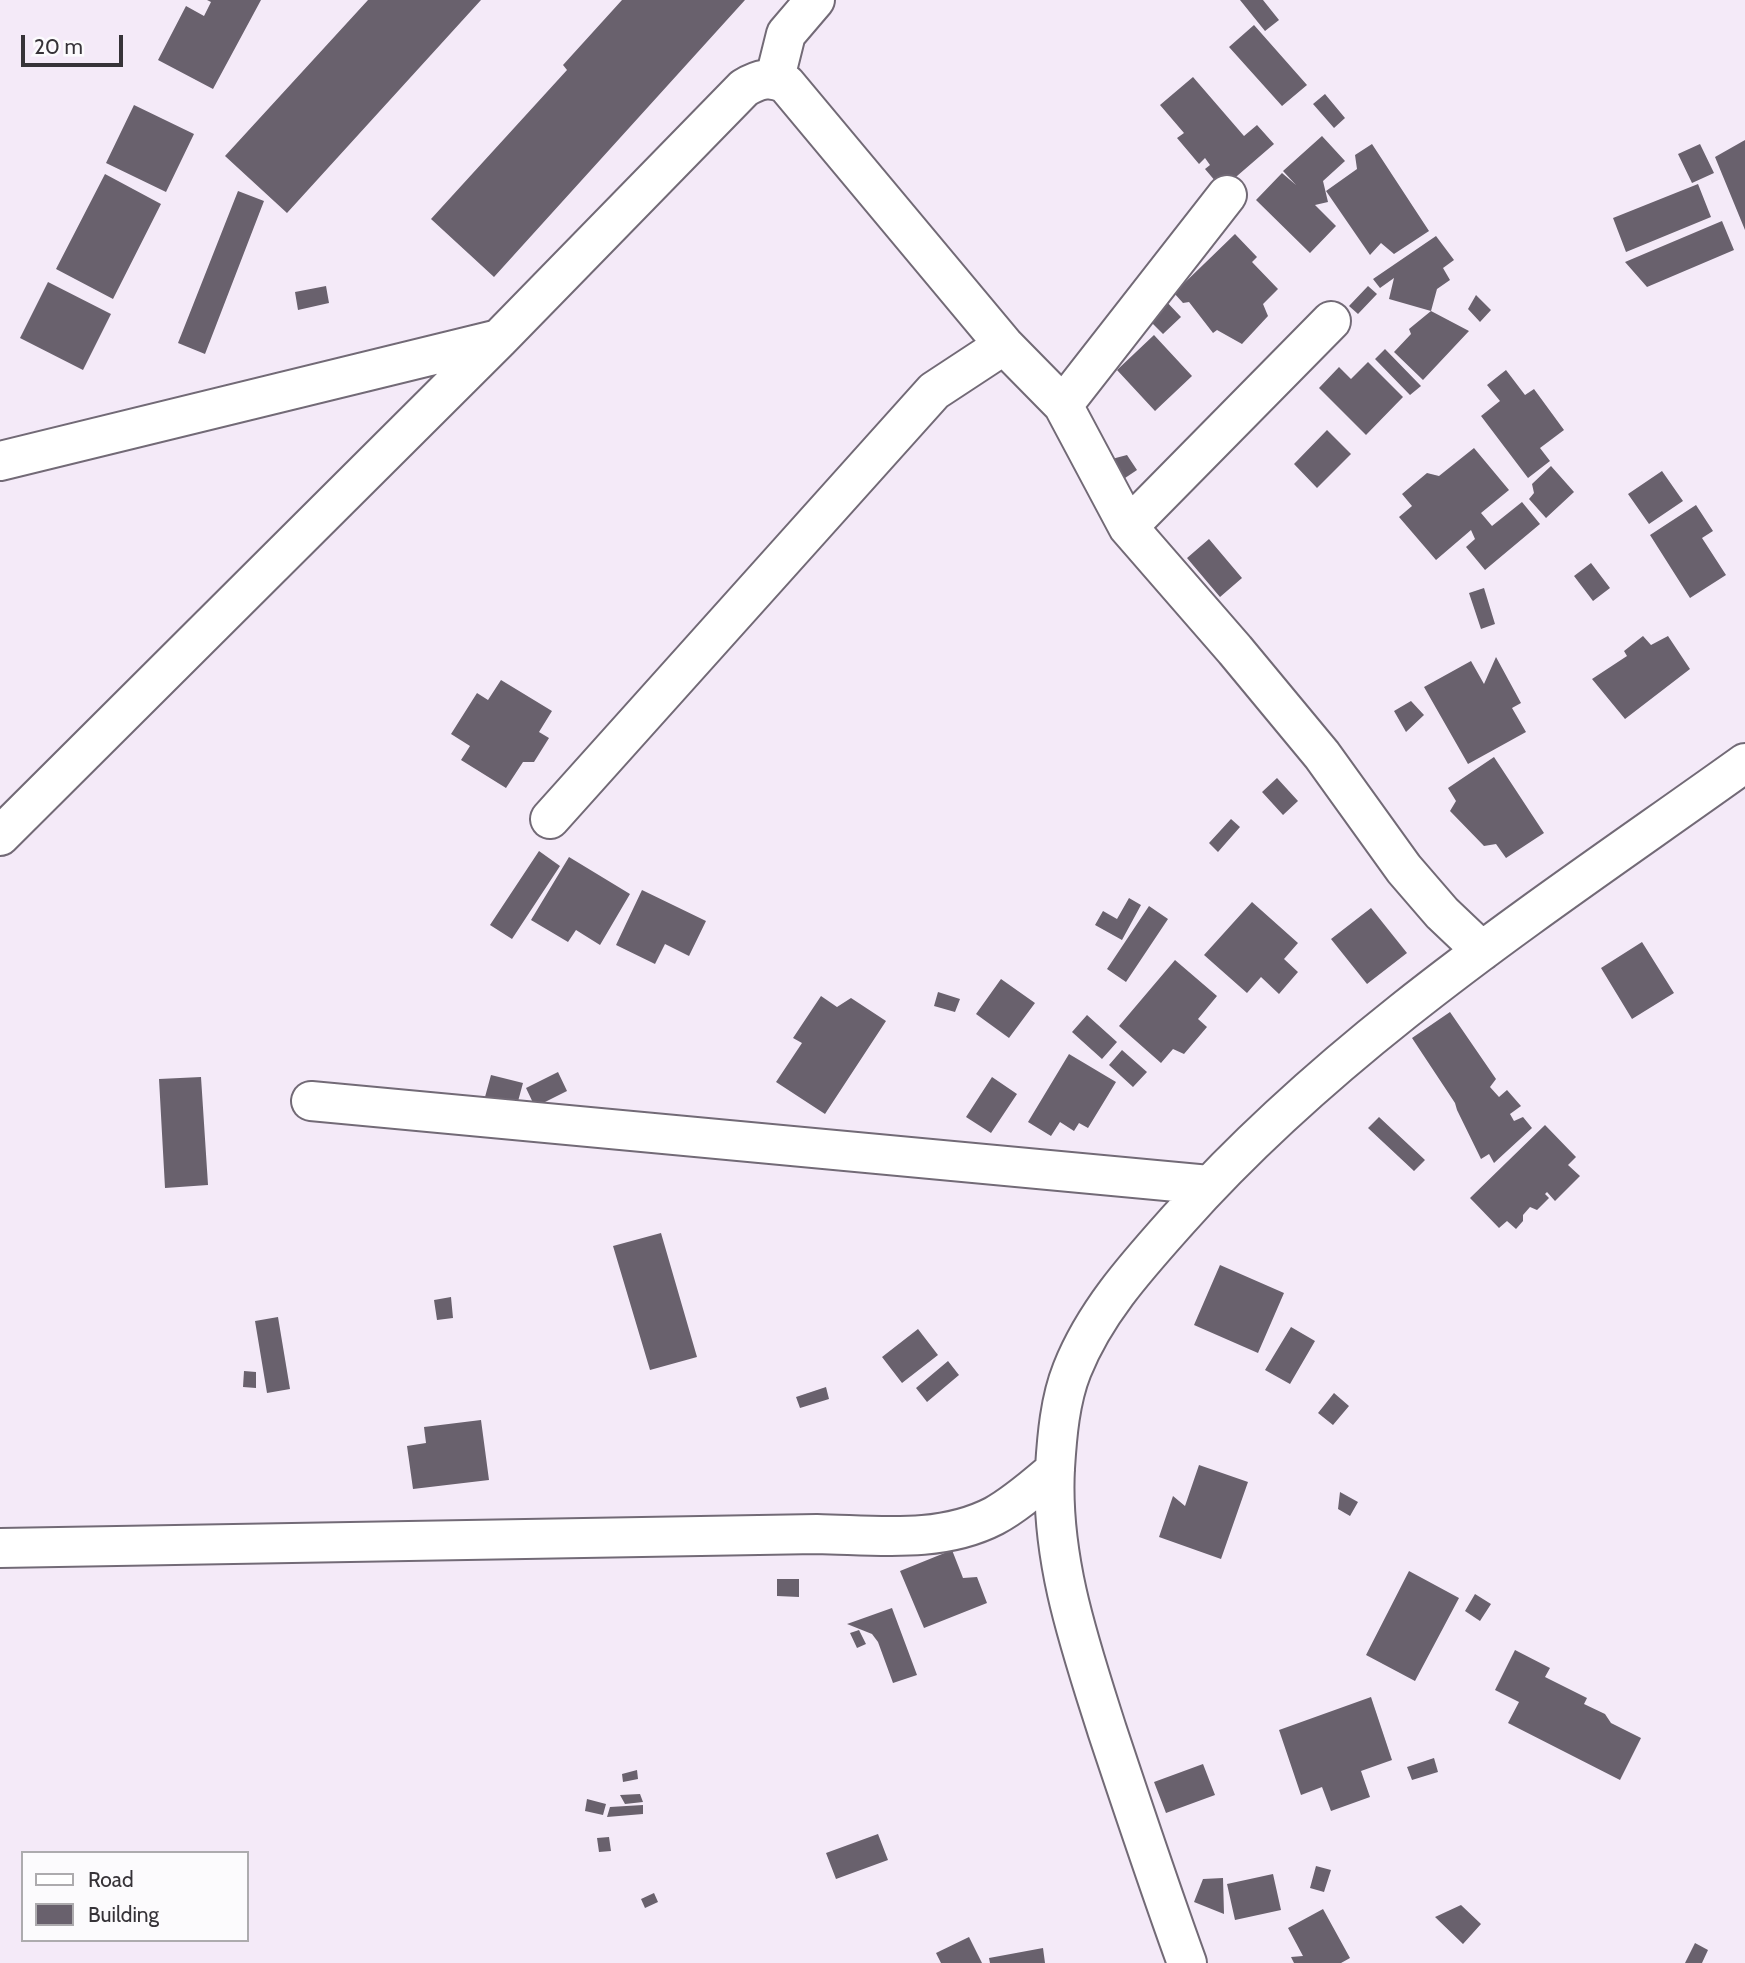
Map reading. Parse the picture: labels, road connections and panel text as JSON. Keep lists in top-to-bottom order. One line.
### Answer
{"legend":["Road","Building"],"scale_bar":"20 m"}
